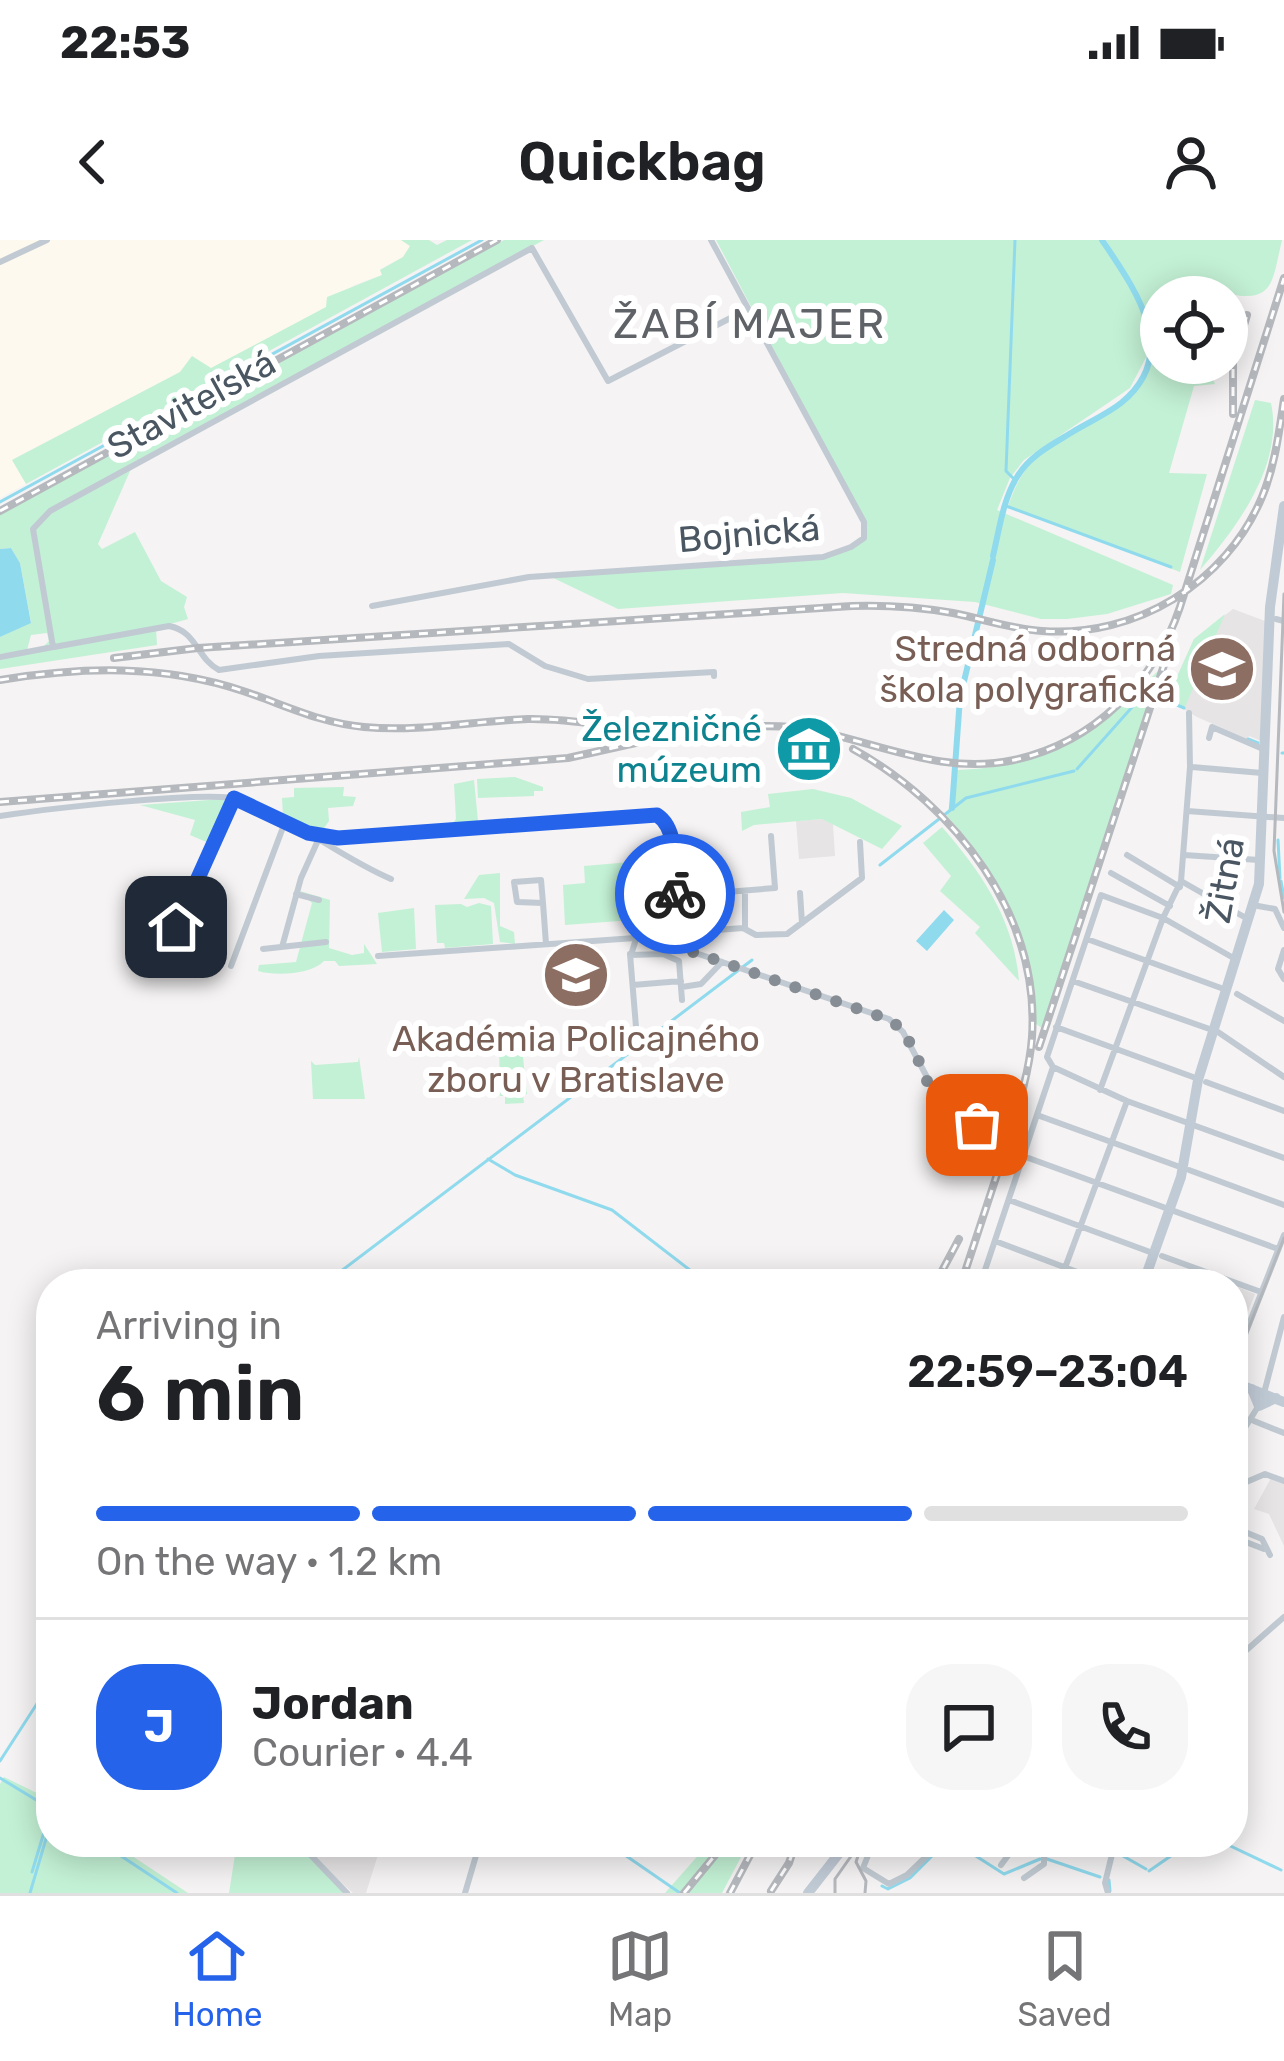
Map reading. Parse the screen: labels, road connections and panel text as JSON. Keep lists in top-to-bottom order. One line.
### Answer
{"streets":{"main road":["Žitná"],"street":["Staviteľská","Bojnická"]},"crossings":[["Staviteľská","Bojnická"]],"districts":["ŽABÍ MAJER"],"places":{"school or university":["Stredná odborná škola polygrafická","Akadémia Policajného zboru v Bratislave"],"museum":["Železničné múzeum"]},"page":{"status":"22:53","header":"Quickbag","heading":["6 min","Arriving in","22:59–23:04"],"panel":["Jordan","Courier · 4.4"],"bar":"On the way · 1.2 km","round":"J","tabs":["Home","Map","Saved"]}}
